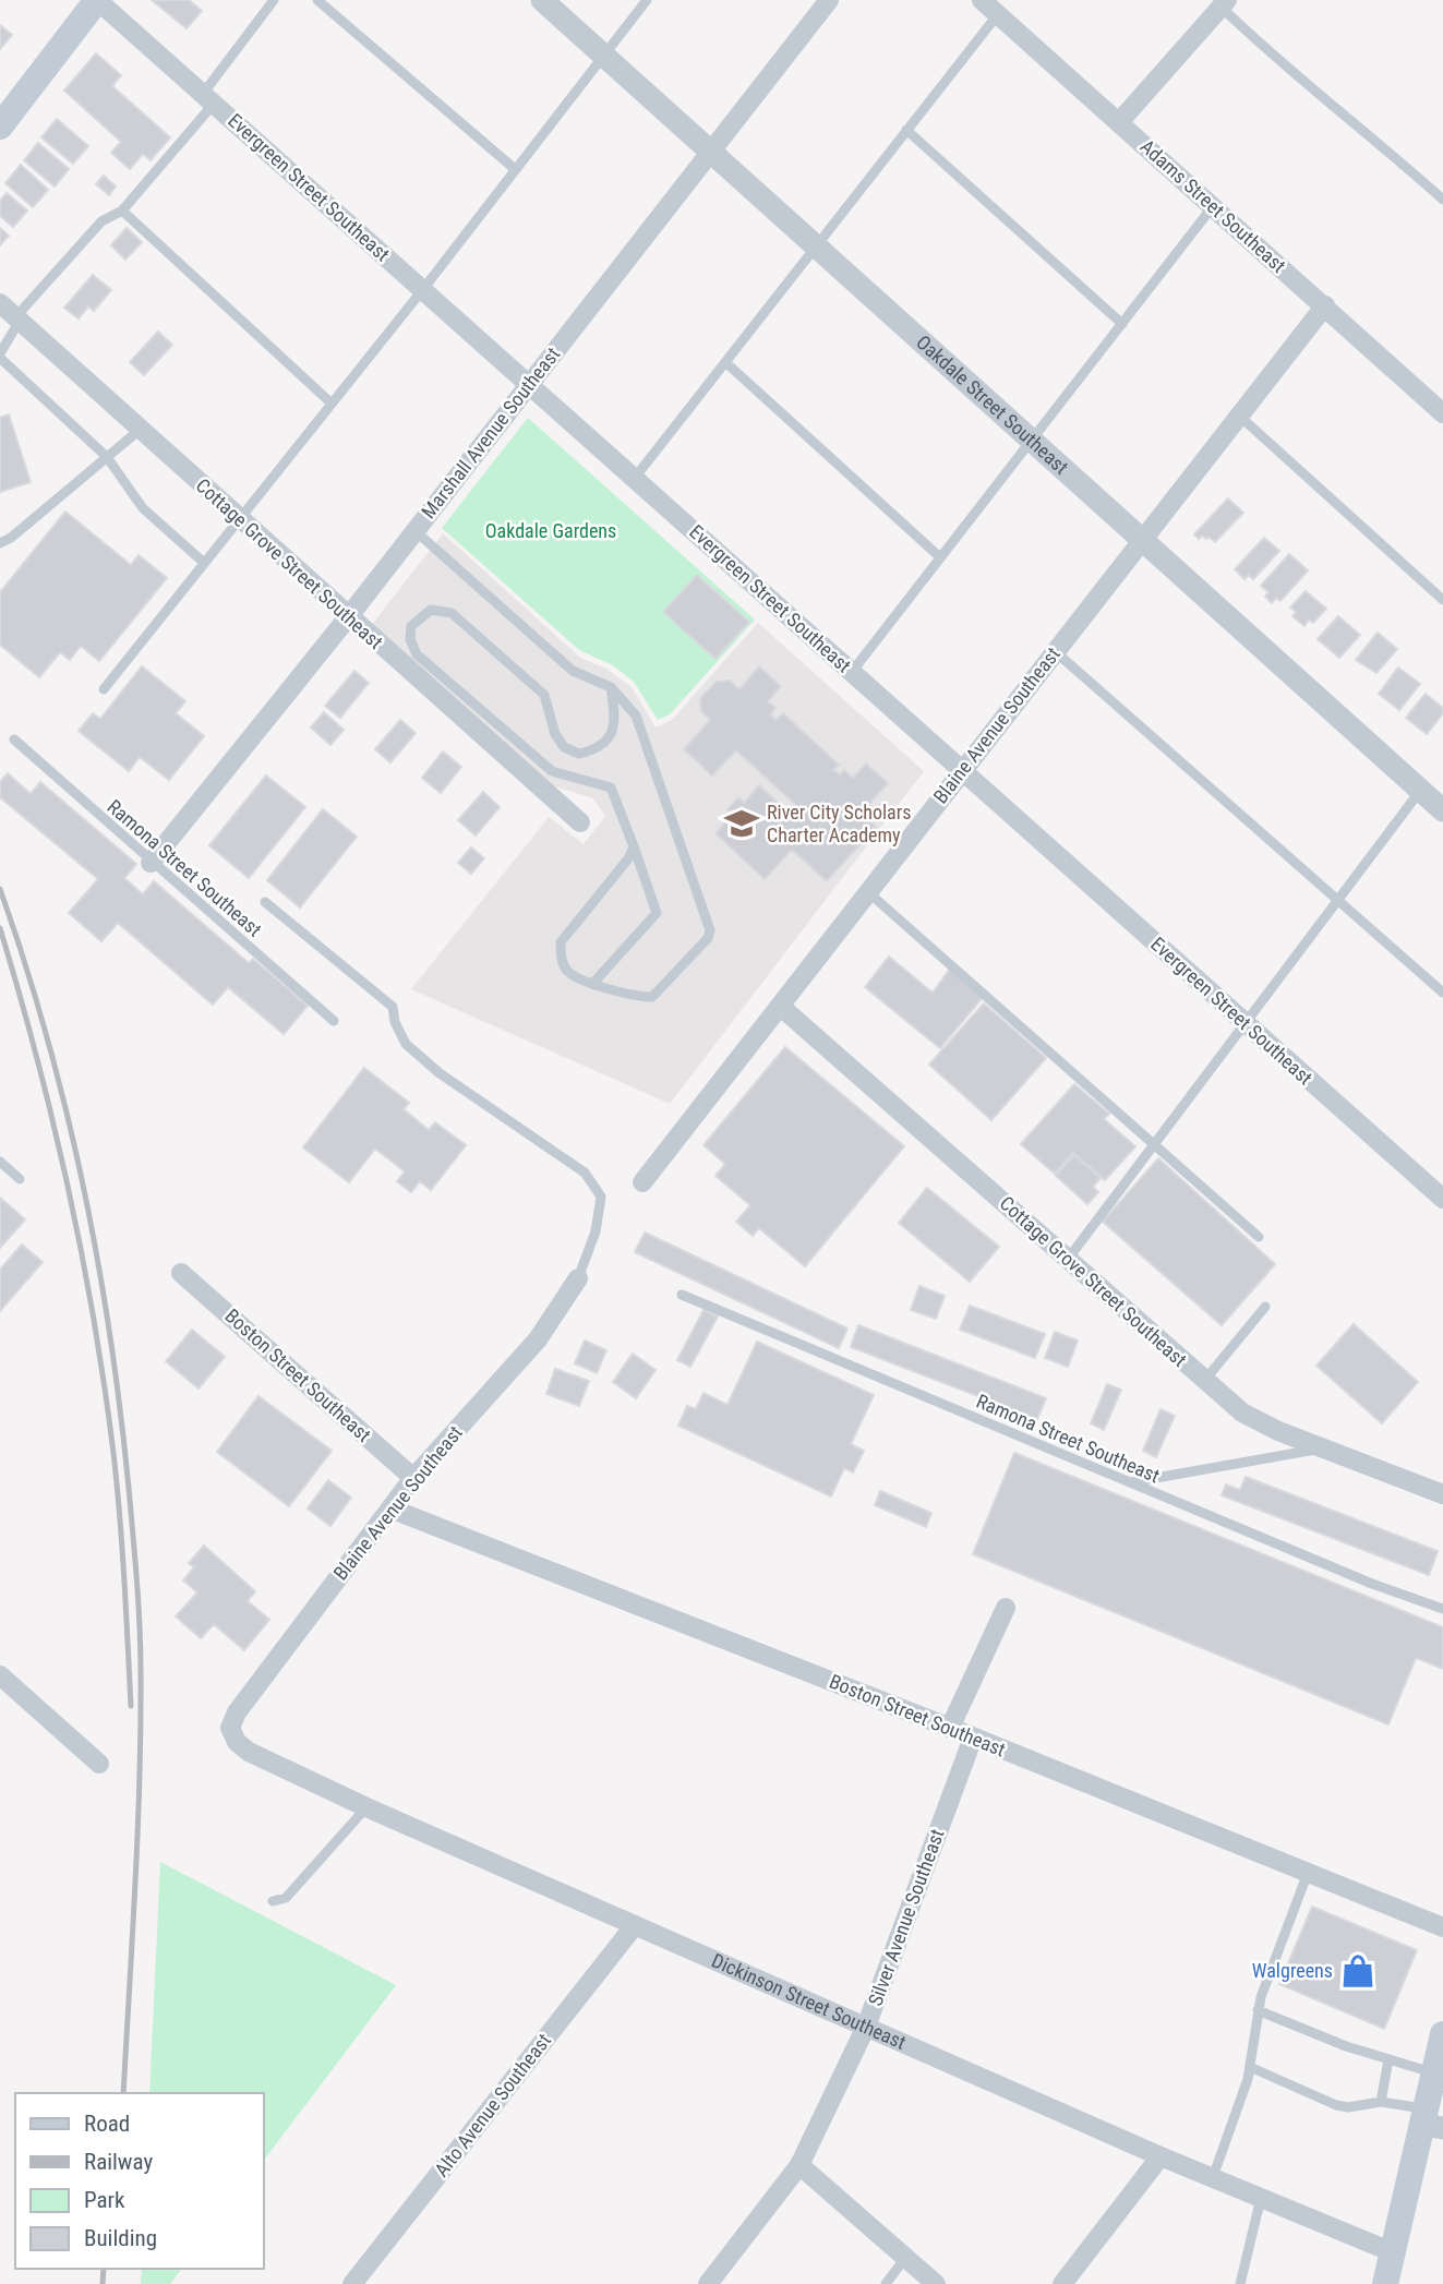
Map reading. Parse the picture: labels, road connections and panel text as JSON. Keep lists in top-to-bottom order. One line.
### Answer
{"streets":{"street":["Evergreen Street Southeast","Adams Street Southeast","Oakdale Street Southeast","Marshall Avenue Southeast","Cottage Grove Street Southeast","Blaine Avenue Southeast","Boston Street Southeast","Silver Avenue Southeast","Dickinson Street Southeast","Alto Avenue Southeast"],"lane":["Ramona Street Southeast"]},"crossings":[["Evergreen Street Southeast","Marshall Avenue Southeast"],["Evergreen Street Southeast","Blaine Avenue Southeast"],["Adams Street Southeast","Blaine Avenue Southeast"],["Oakdale Street Southeast","Marshall Avenue Southeast"],["Oakdale Street Southeast","Blaine Avenue Southeast"],["Marshall Avenue Southeast","Cottage Grove Street Southeast"],["Marshall Avenue Southeast","Ramona Street Southeast"],["Cottage Grove Street Southeast","Blaine Avenue Southeast"],["Blaine Avenue Southeast","Boston Street Southeast"],["Blaine Avenue Southeast","Dickinson Street Southeast"],["Boston Street Southeast","Silver Avenue Southeast"],["Silver Avenue Southeast","Dickinson Street Southeast"],["Dickinson Street Southeast","Alto Avenue Southeast"]],"parks":["Oakdale Gardens"],"places":{"school or university":["River City Scholars Charter Academy"],"shop":["Walgreens"]},"legend":["Road","Railway","Park","Building"]}
